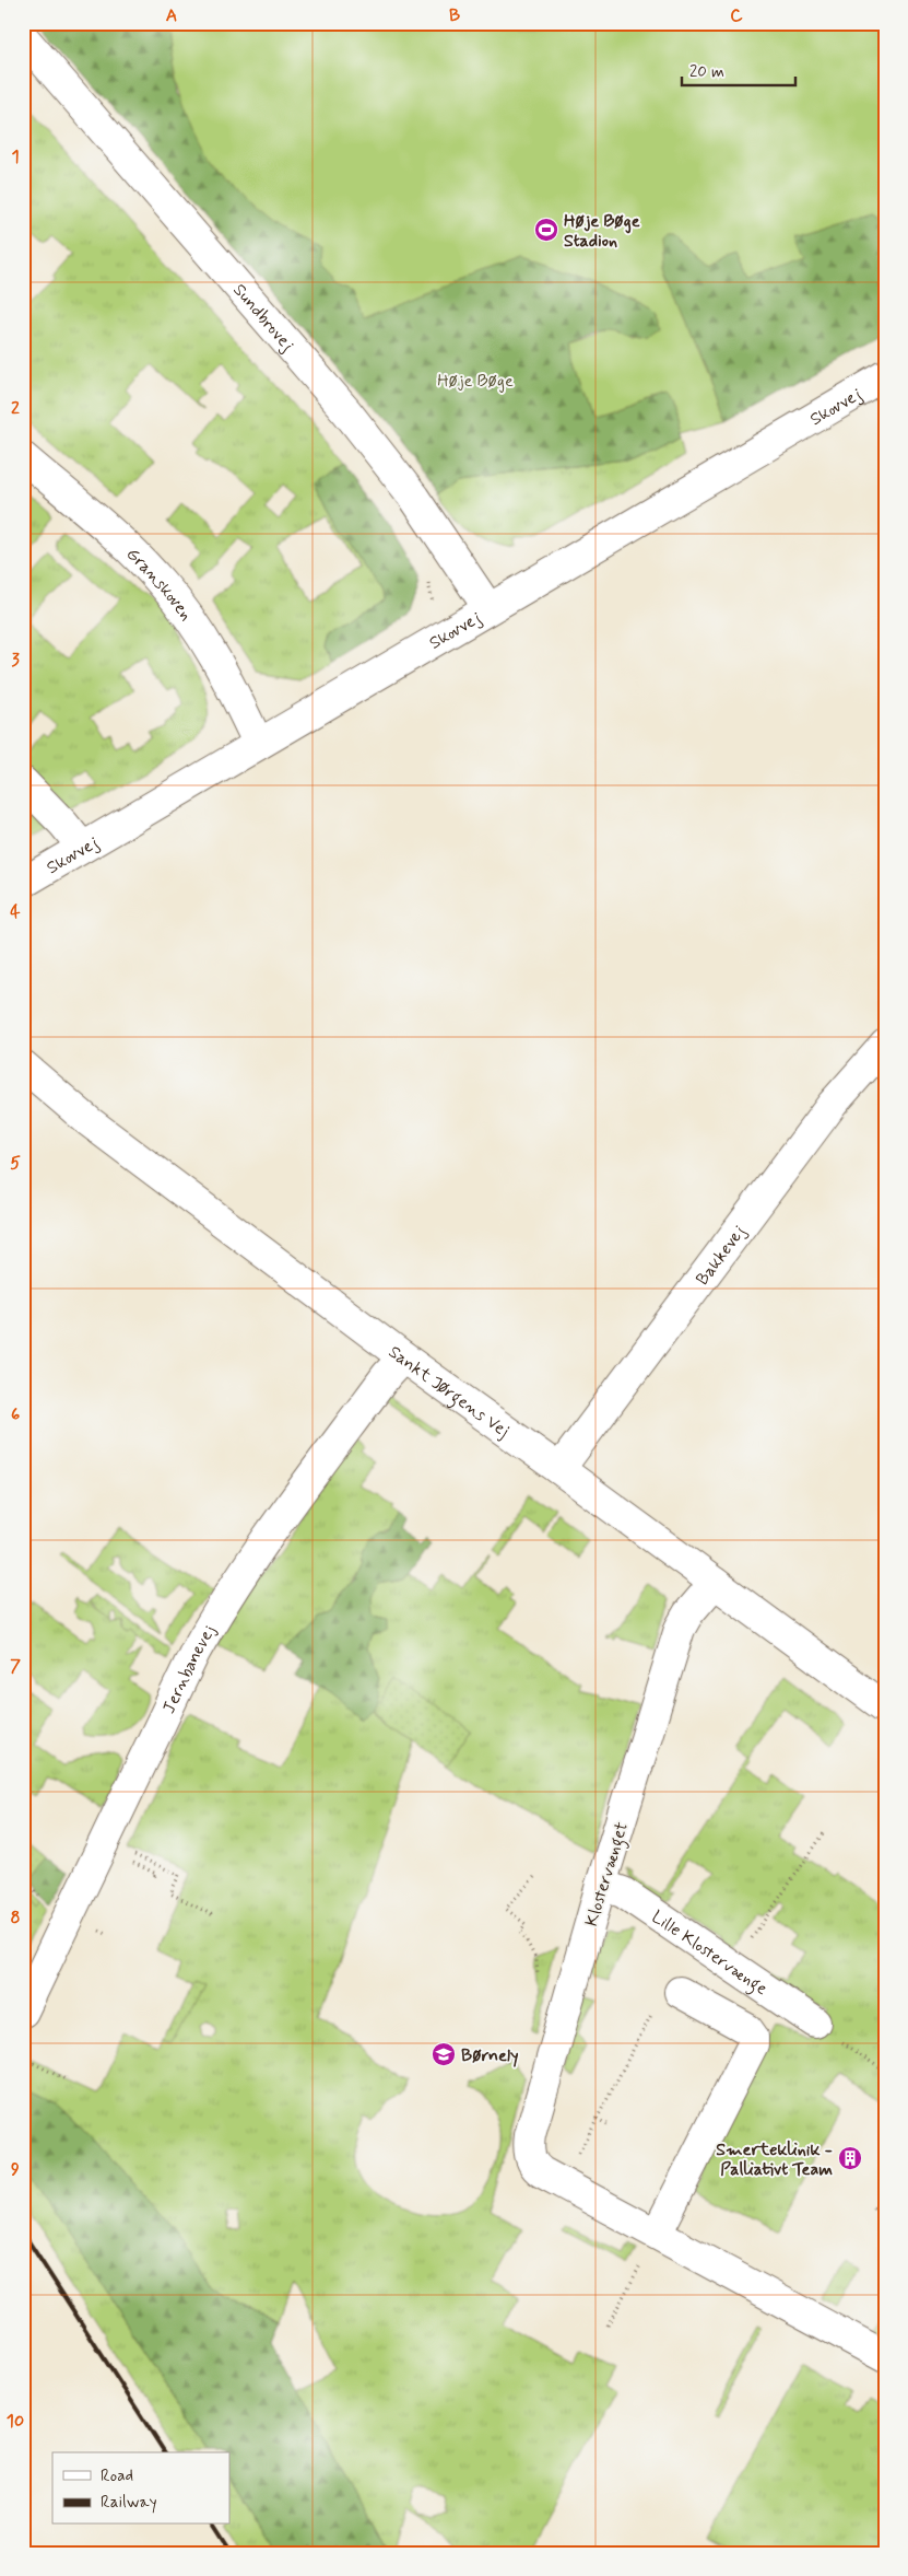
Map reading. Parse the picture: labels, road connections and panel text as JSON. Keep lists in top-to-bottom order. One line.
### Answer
{"streets":{"street":["Sundbrovej","Skovvej","Granskoven","Bakkevej","Sankt Jørgens Vej","Jernbanevej","Klostervænget","Lille Klostervænge"]},"crossings":[["Sundbrovej","Skovvej"],["Skovvej","Granskoven"],["Bakkevej","Sankt Jørgens Vej"],["Sankt Jørgens Vej","Jernbanevej"],["Sankt Jørgens Vej","Klostervænget"],["Klostervænget","Lille Klostervænge"]],"parks":["Høje Bøge"],"places":{"sports":["Høje Bøge Stadion"],"school or university":["Børnely"],"building":["Smerteklinik - Palliativt Team"]},"legend":["Road","Railway"],"scale_bar":"20 m","grid":{"columns":["A","B","C"],"rows":["1","2","3","4","5","6","7","8","9","10"]}}
